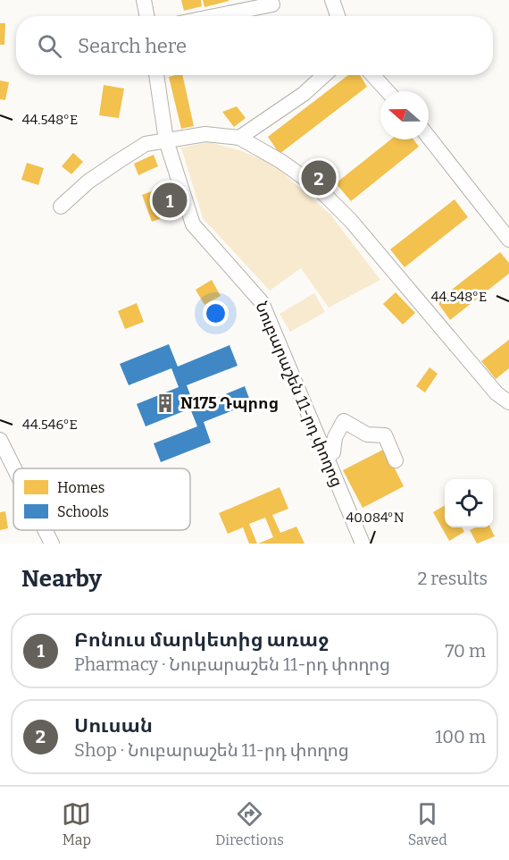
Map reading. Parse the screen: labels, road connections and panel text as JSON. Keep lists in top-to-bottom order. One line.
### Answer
{"streets":{"street":["Նուբարաշեն 11-րդ փողոց"]},"places":{"building":["N175 Դպրոց"]},"legend":["Homes","Schools"],"north":"left","page":{"search":"Search here","pins":["2","1"],"heading":["Nearby","2 results"],"list":[{"mark":"1","name":"Բոնուս մարկետից առաջ","note":"Pharmacy · Նուբարաշեն 11-րդ փողոց","value":"70 m"},{"mark":"2","name":"Սուսան","note":"Shop · Նուբարաշեն 11-րդ փողոց","value":"100 m"}],"nav":["Map","Directions","Saved"]},"coordinates":["44.548°E","44.546°E","40.084°N"]}
